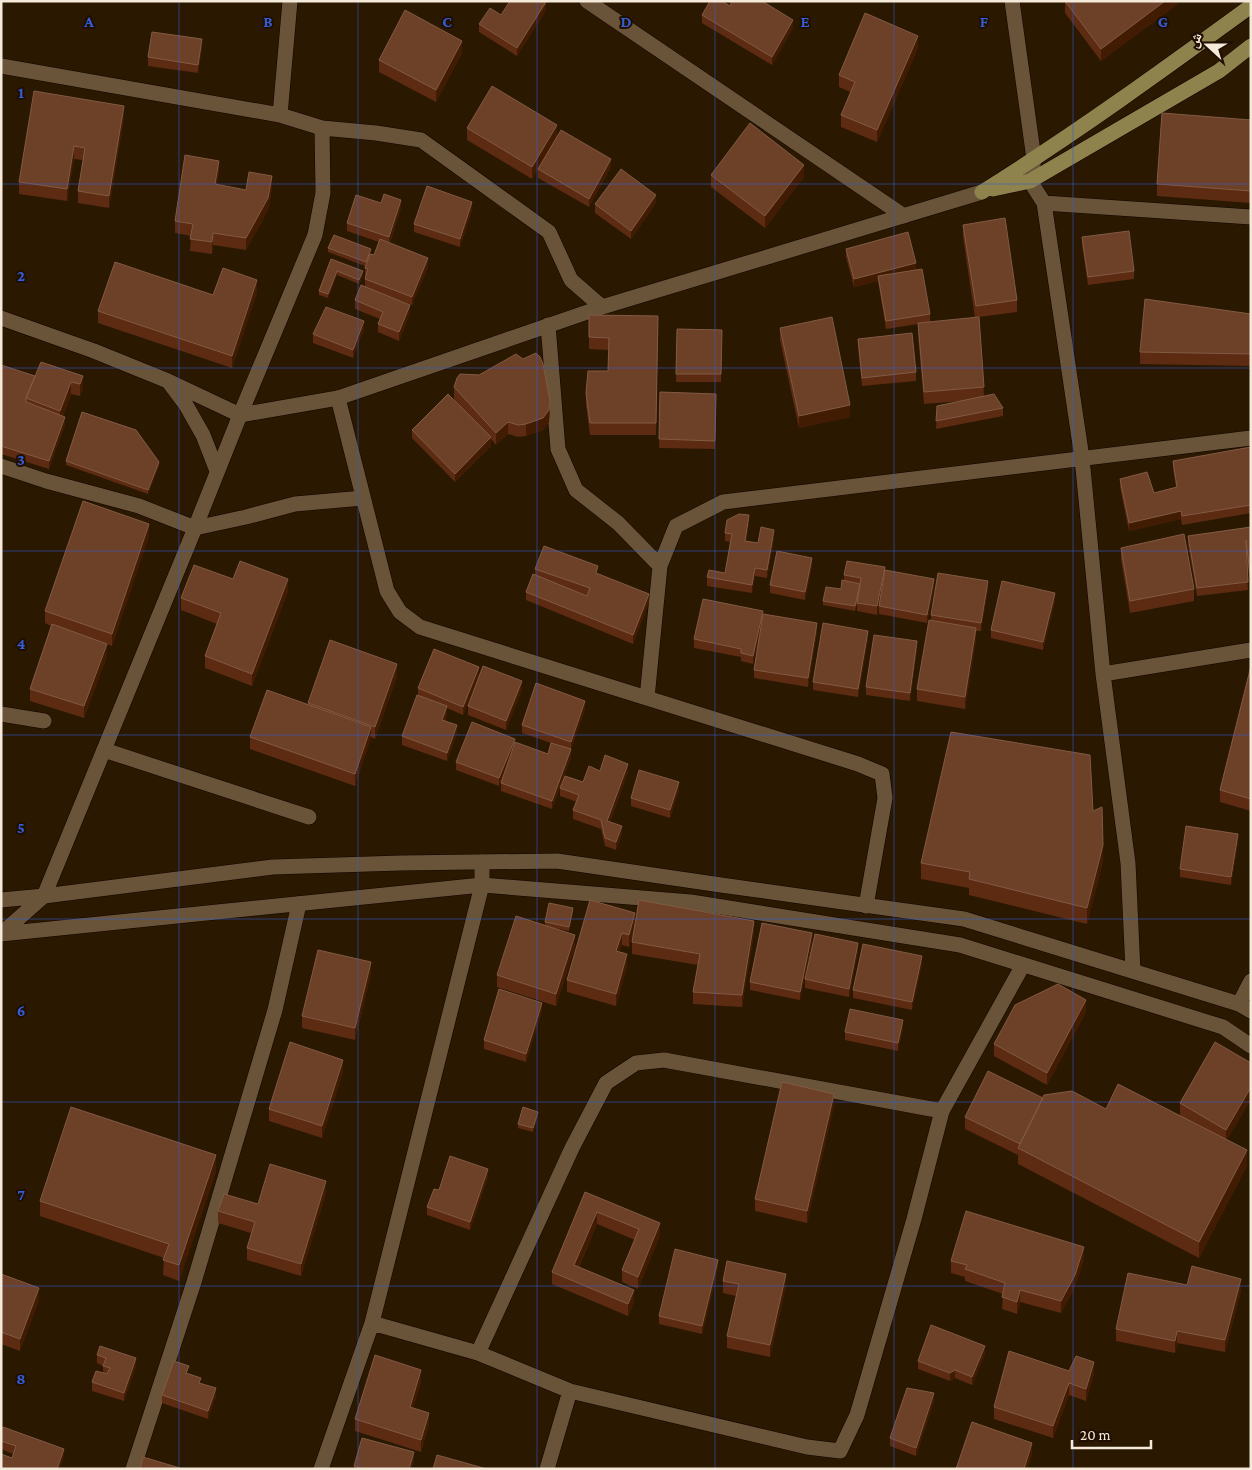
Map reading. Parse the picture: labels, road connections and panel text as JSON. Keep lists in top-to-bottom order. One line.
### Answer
{"scale_bar":"20 m","north":"left","grid":{"columns":["A","B","C","D","E","F","G"],"rows":["1","2","3","4","5","6","7","8"]}}
